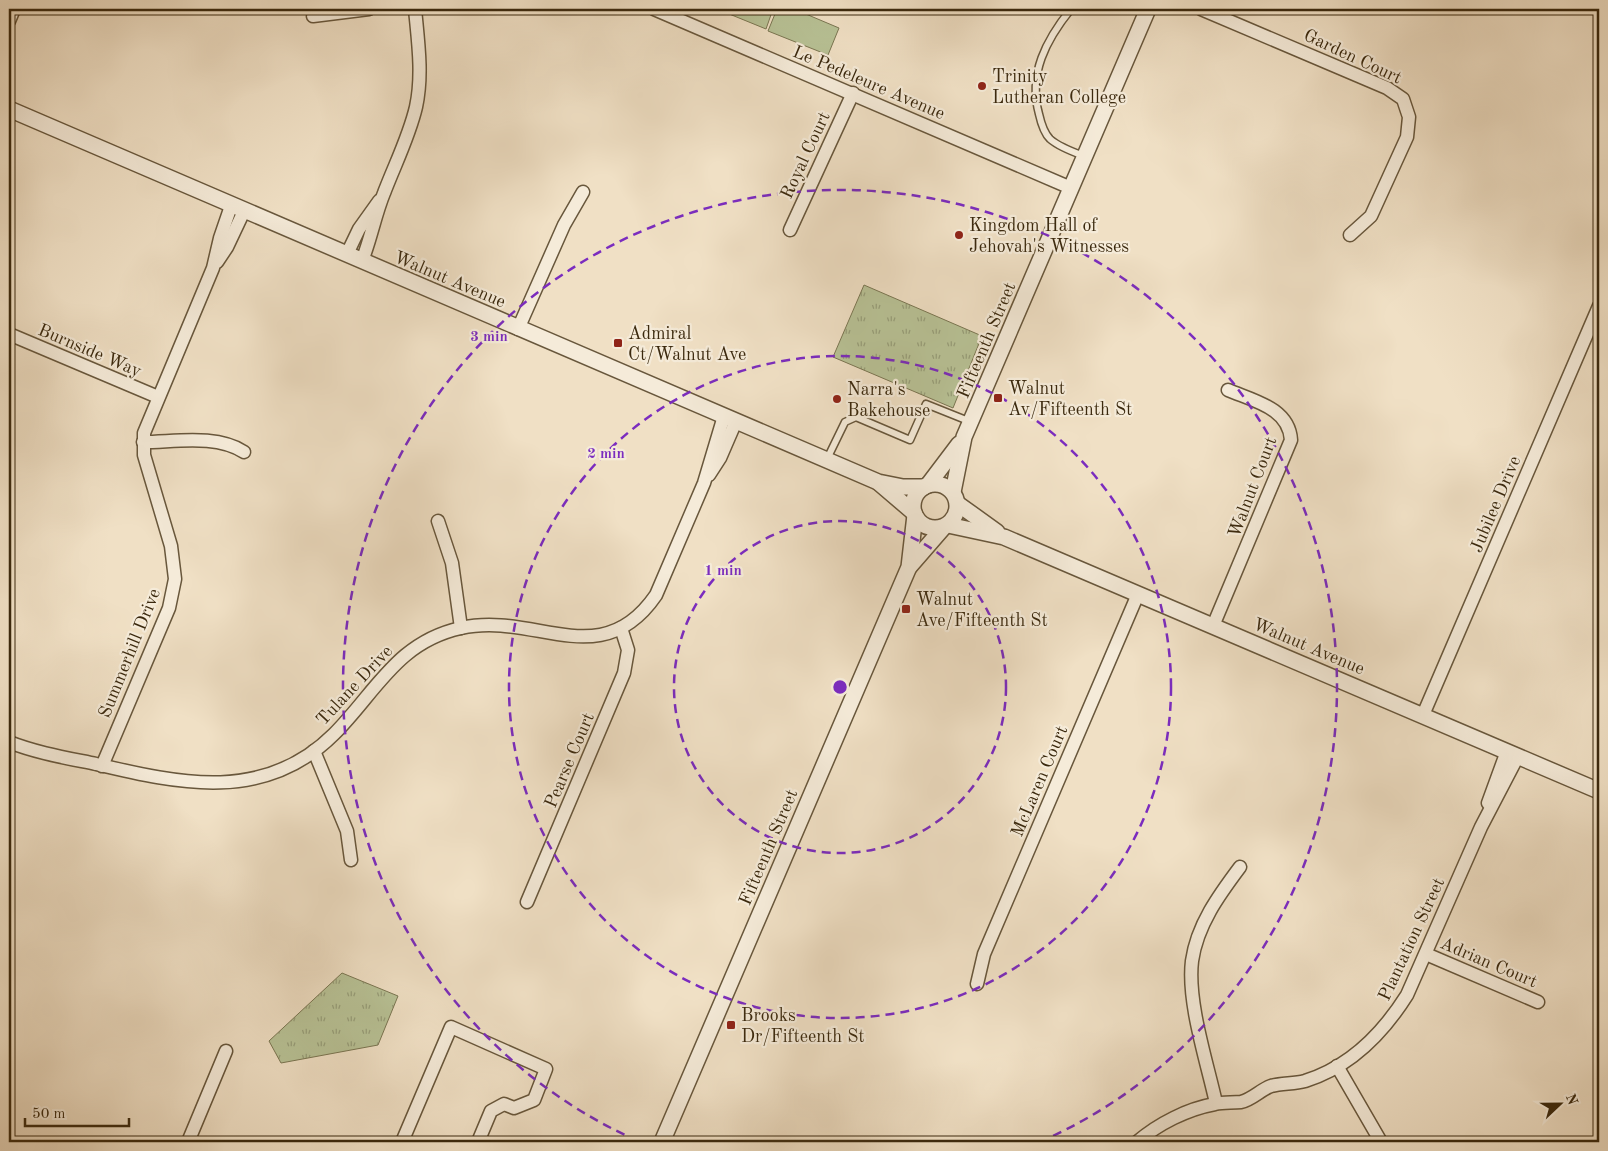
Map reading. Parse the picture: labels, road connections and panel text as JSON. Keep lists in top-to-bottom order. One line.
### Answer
{"streets":{"street":["Garden Court","Le Pedeleure Avenue","Royal Court","Walnut Avenue","Fifteenth Street","Burnside Way","Walnut Court","Jubilee Drive","Summerhill Drive","Tulane Drive","Pearse Court","McLaren Court","Plantation Street","Adrian Court"]},"crossings":[["Le Pedeleure Avenue","Royal Court"],["Le Pedeleure Avenue","Fifteenth Street"],["Walnut Avenue","Fifteenth Street"],["Walnut Avenue","Walnut Court"],["Walnut Avenue","Jubilee Drive"],["Walnut Avenue","Summerhill Drive"],["Walnut Avenue","Tulane Drive"],["Walnut Avenue","McLaren Court"],["Walnut Avenue","Plantation Street"],["Burnside Way","Summerhill Drive"],["Summerhill Drive","Tulane Drive"],["Tulane Drive","Pearse Court"],["Plantation Street","Adrian Court"]],"places":{"other":["Trinity Lutheran College","Kingdom Hall of Jehovah's Witnesses","Narra's Bakehouse"],"transit":["Admiral Ct/Walnut Ave","Walnut Av/Fifteenth St","Walnut Ave/Fifteenth St","Brooks Dr/Fifteenth St"]},"scale_bar":"50 m","north":"right","rings":["3 min","2 min","1 min"]}
